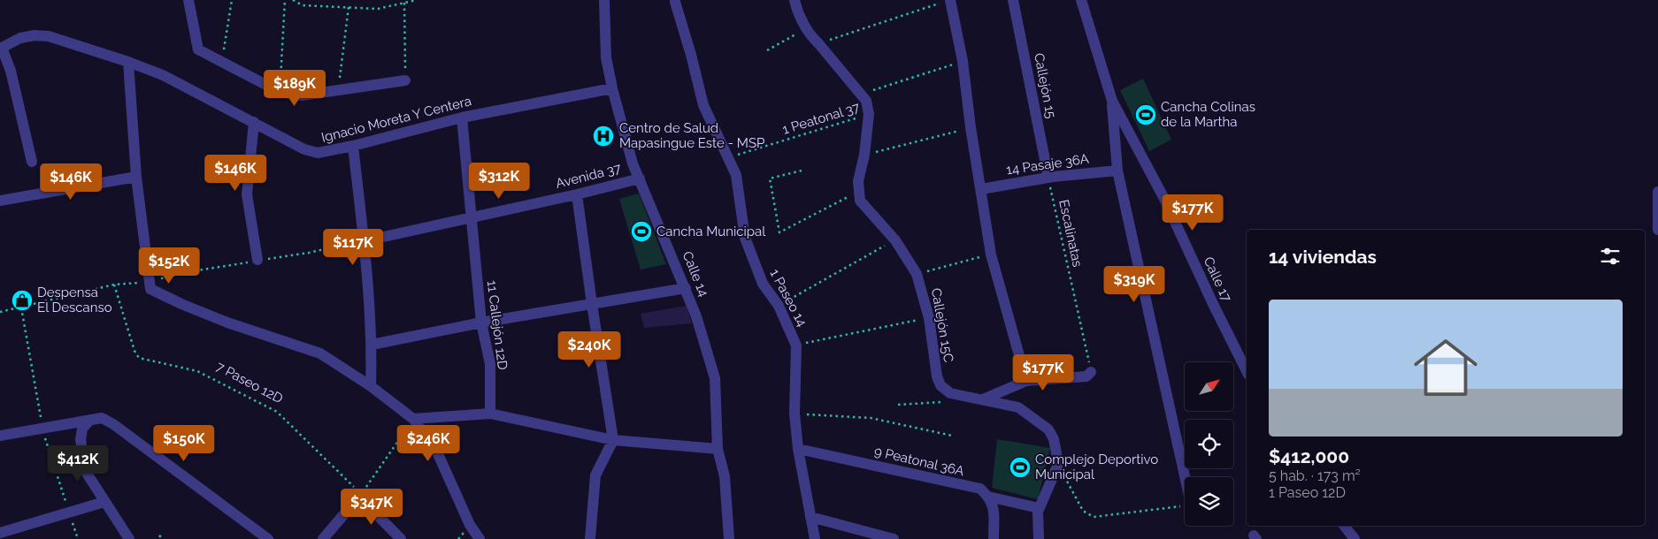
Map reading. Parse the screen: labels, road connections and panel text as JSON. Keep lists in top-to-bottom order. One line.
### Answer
{"streets":{"street":["Callejón 15","Ignacio Moreta Y Centera","14 Pasaje 36A","Avenida 37","Calle 14","Calle 17","1 Paseo 14","11 Callejón 12D","Callejón 15C","9 Peatonal 36A"],"path":["1 Peatonal 37","Escalinatas","7 Paseo 12D"]},"crossings":[["Callejón 15","14 Pasaje 36A"],["Callejón 15","Escalinatas"],["1 Peatonal 37","1 Paseo 14"],["Ignacio Moreta Y Centera","Calle 14"],["Ignacio Moreta Y Centera","11 Callejón 12D"],["14 Pasaje 36A","Escalinatas"],["Avenida 37","Calle 14"],["Avenida 37","11 Callejón 12D"],["1 Paseo 14","9 Peatonal 36A"]],"places":{"sports":["Cancha Colinas de la Martha","Cancha Municipal","Complejo Deportivo Municipal"],"hospital":["Centro de Salud Mapasingue Este - MSP"],"shop":["Despensa El Descanso"]},"north":"top right","page":{"price":["$189K","$146K","$312K","$146K","$177K","$117K","$152K","$319K","$240K","$177K","$150K","$246K","$412K","$347K"],"heading":"14 viviendas","list":[{"name":"$412,000","note":"5 hab. · 173 m² · 1 Paseo 12D"}]}}
